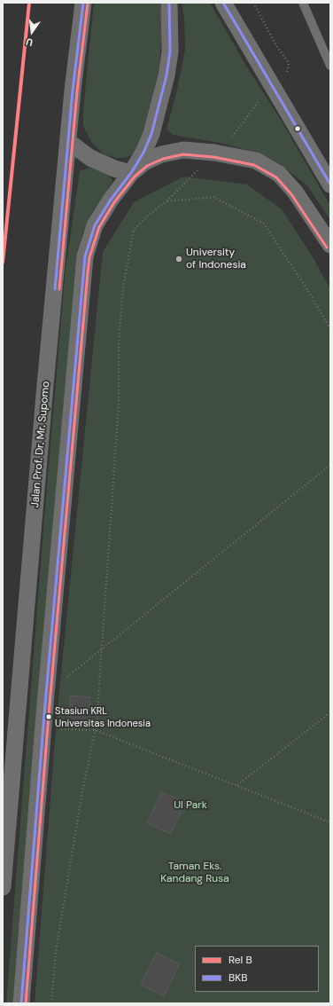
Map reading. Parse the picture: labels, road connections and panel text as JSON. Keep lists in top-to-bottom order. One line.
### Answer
{"streets":{"street":["Jalan Prof. Dr. Mr. Supomo"]},"parks":["UI Park","Taman Eks. Kandang Rusa"],"places":["University of Indonesia","Stasiun KRL Universitas Indonesia"],"lines":["rail line B","transit line BKB"],"legend":["Rel B","BKB"],"north":"bottom"}
